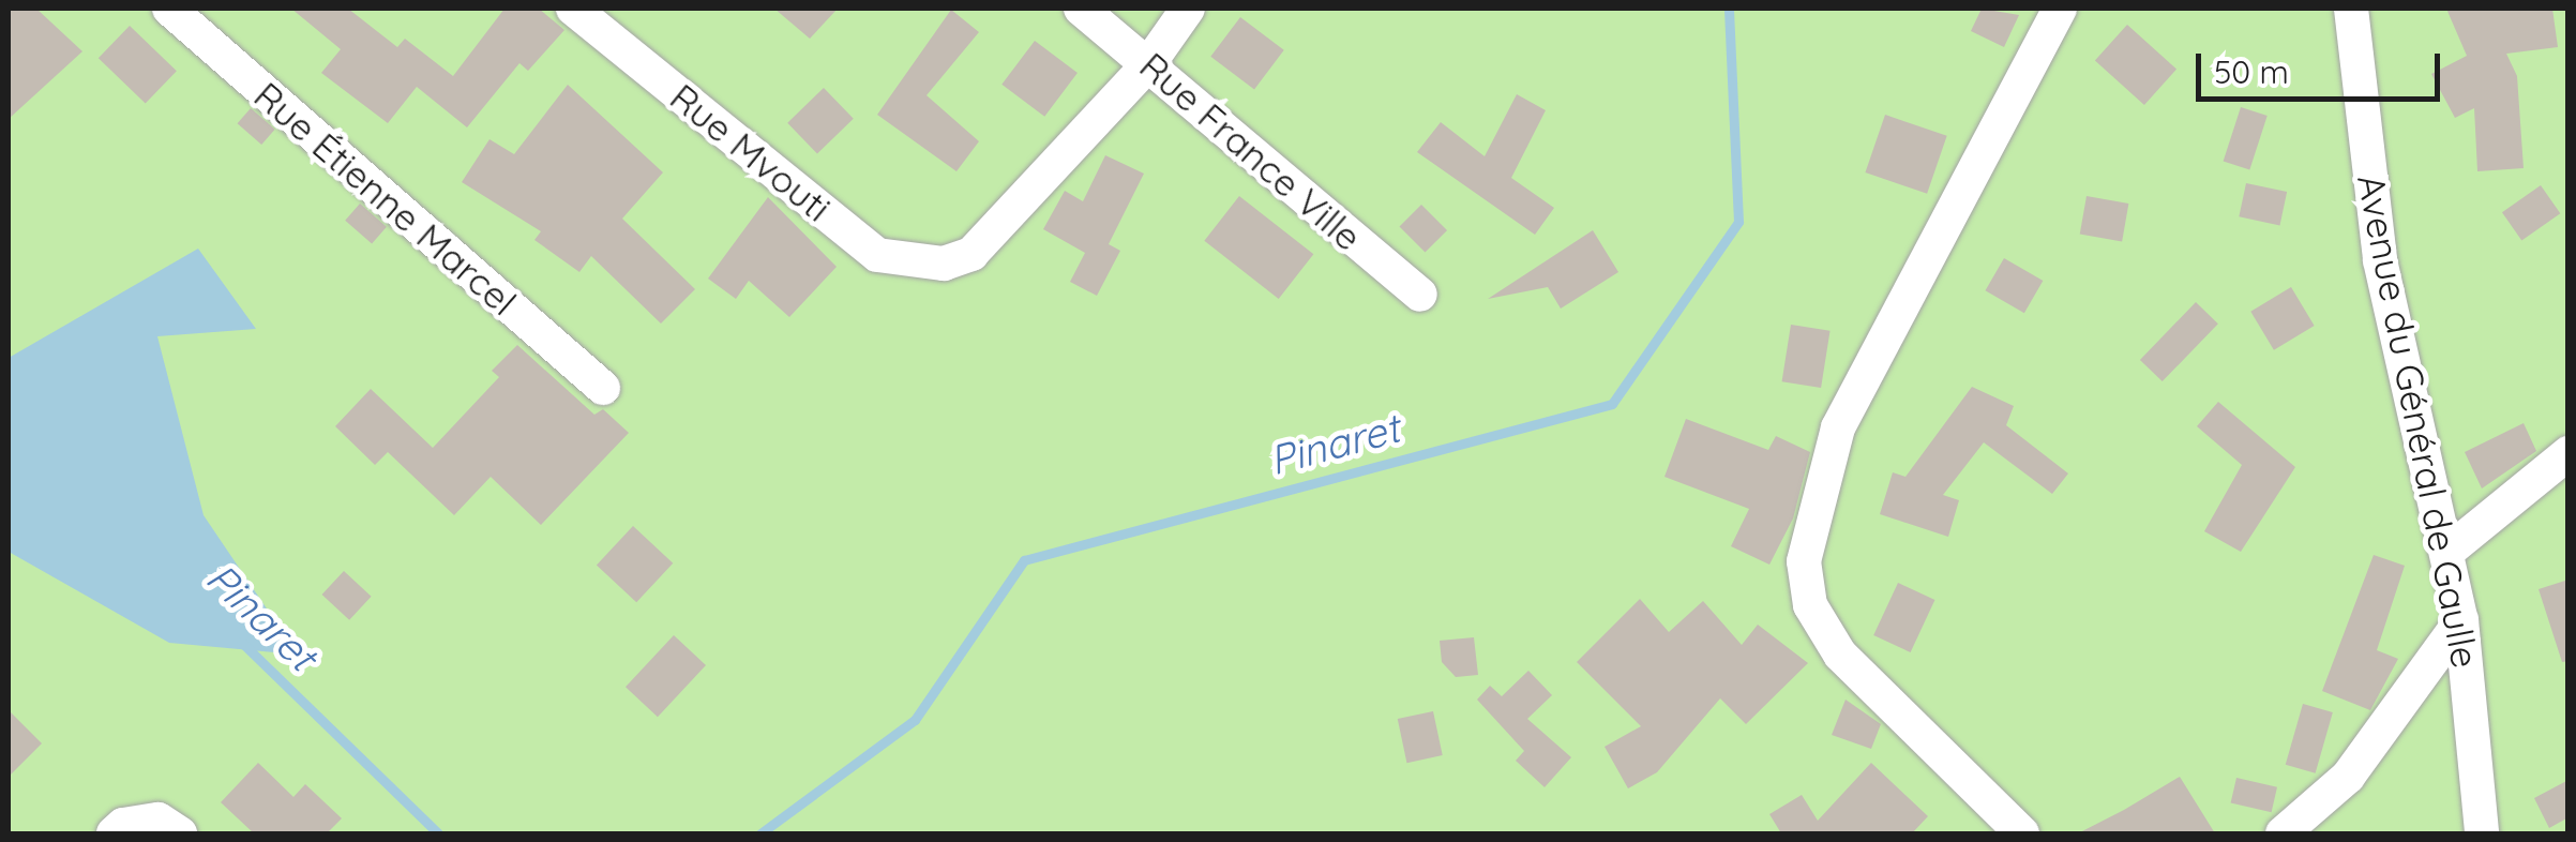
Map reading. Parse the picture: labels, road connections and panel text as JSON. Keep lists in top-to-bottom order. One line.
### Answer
{"streets":{"street":["Rue France Ville","Rue Mvouti","Rue Étienne Marcel","Avenue du Général de Gaulle"]},"crossings":[["Rue France Ville","Rue Mvouti"]],"water":["Pinaret"],"scale_bar":"50 m"}
